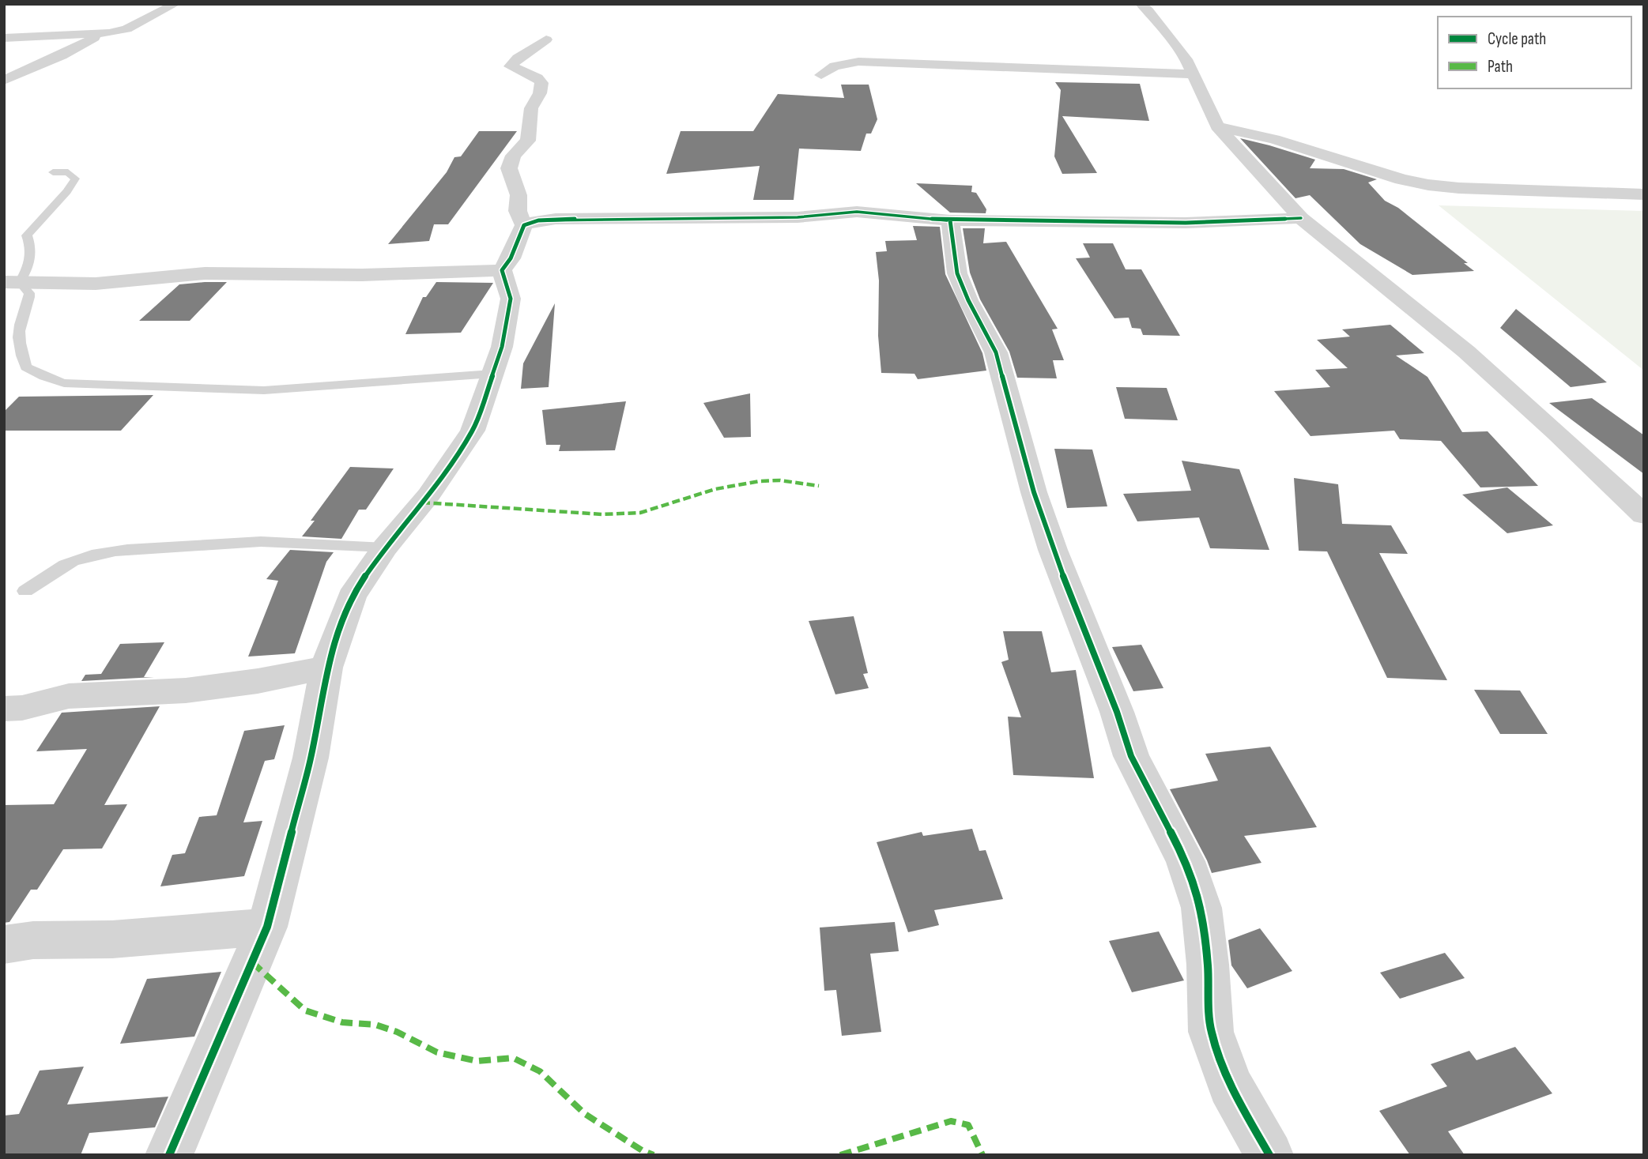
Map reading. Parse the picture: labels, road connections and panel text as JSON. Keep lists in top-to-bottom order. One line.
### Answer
{"legend":["Cycle path","Path"]}
